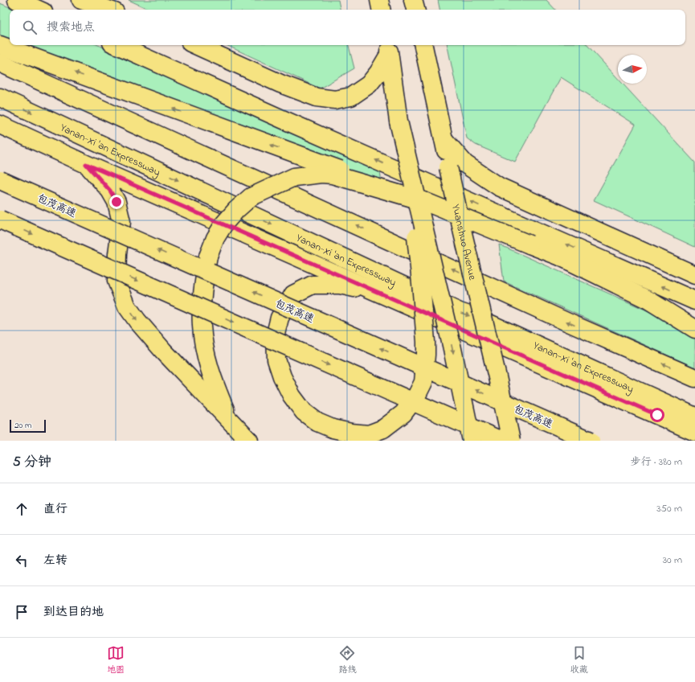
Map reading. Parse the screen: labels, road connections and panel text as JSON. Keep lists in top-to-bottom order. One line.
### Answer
{"streets":{"main road":["Yanan-Xi 'an Expressway","包茂高速","Yuanshuo Avenue"]},"scale_bar":"20 m","north":"right","page":{"search":"搜索地点","scale":"20 m","heading":["5 分钟","步行 · 380 m"],"list":[["直行","350 m"],["左转","30 m"],"到达目的地"],"nav":["地图","路线","收藏"]}}
